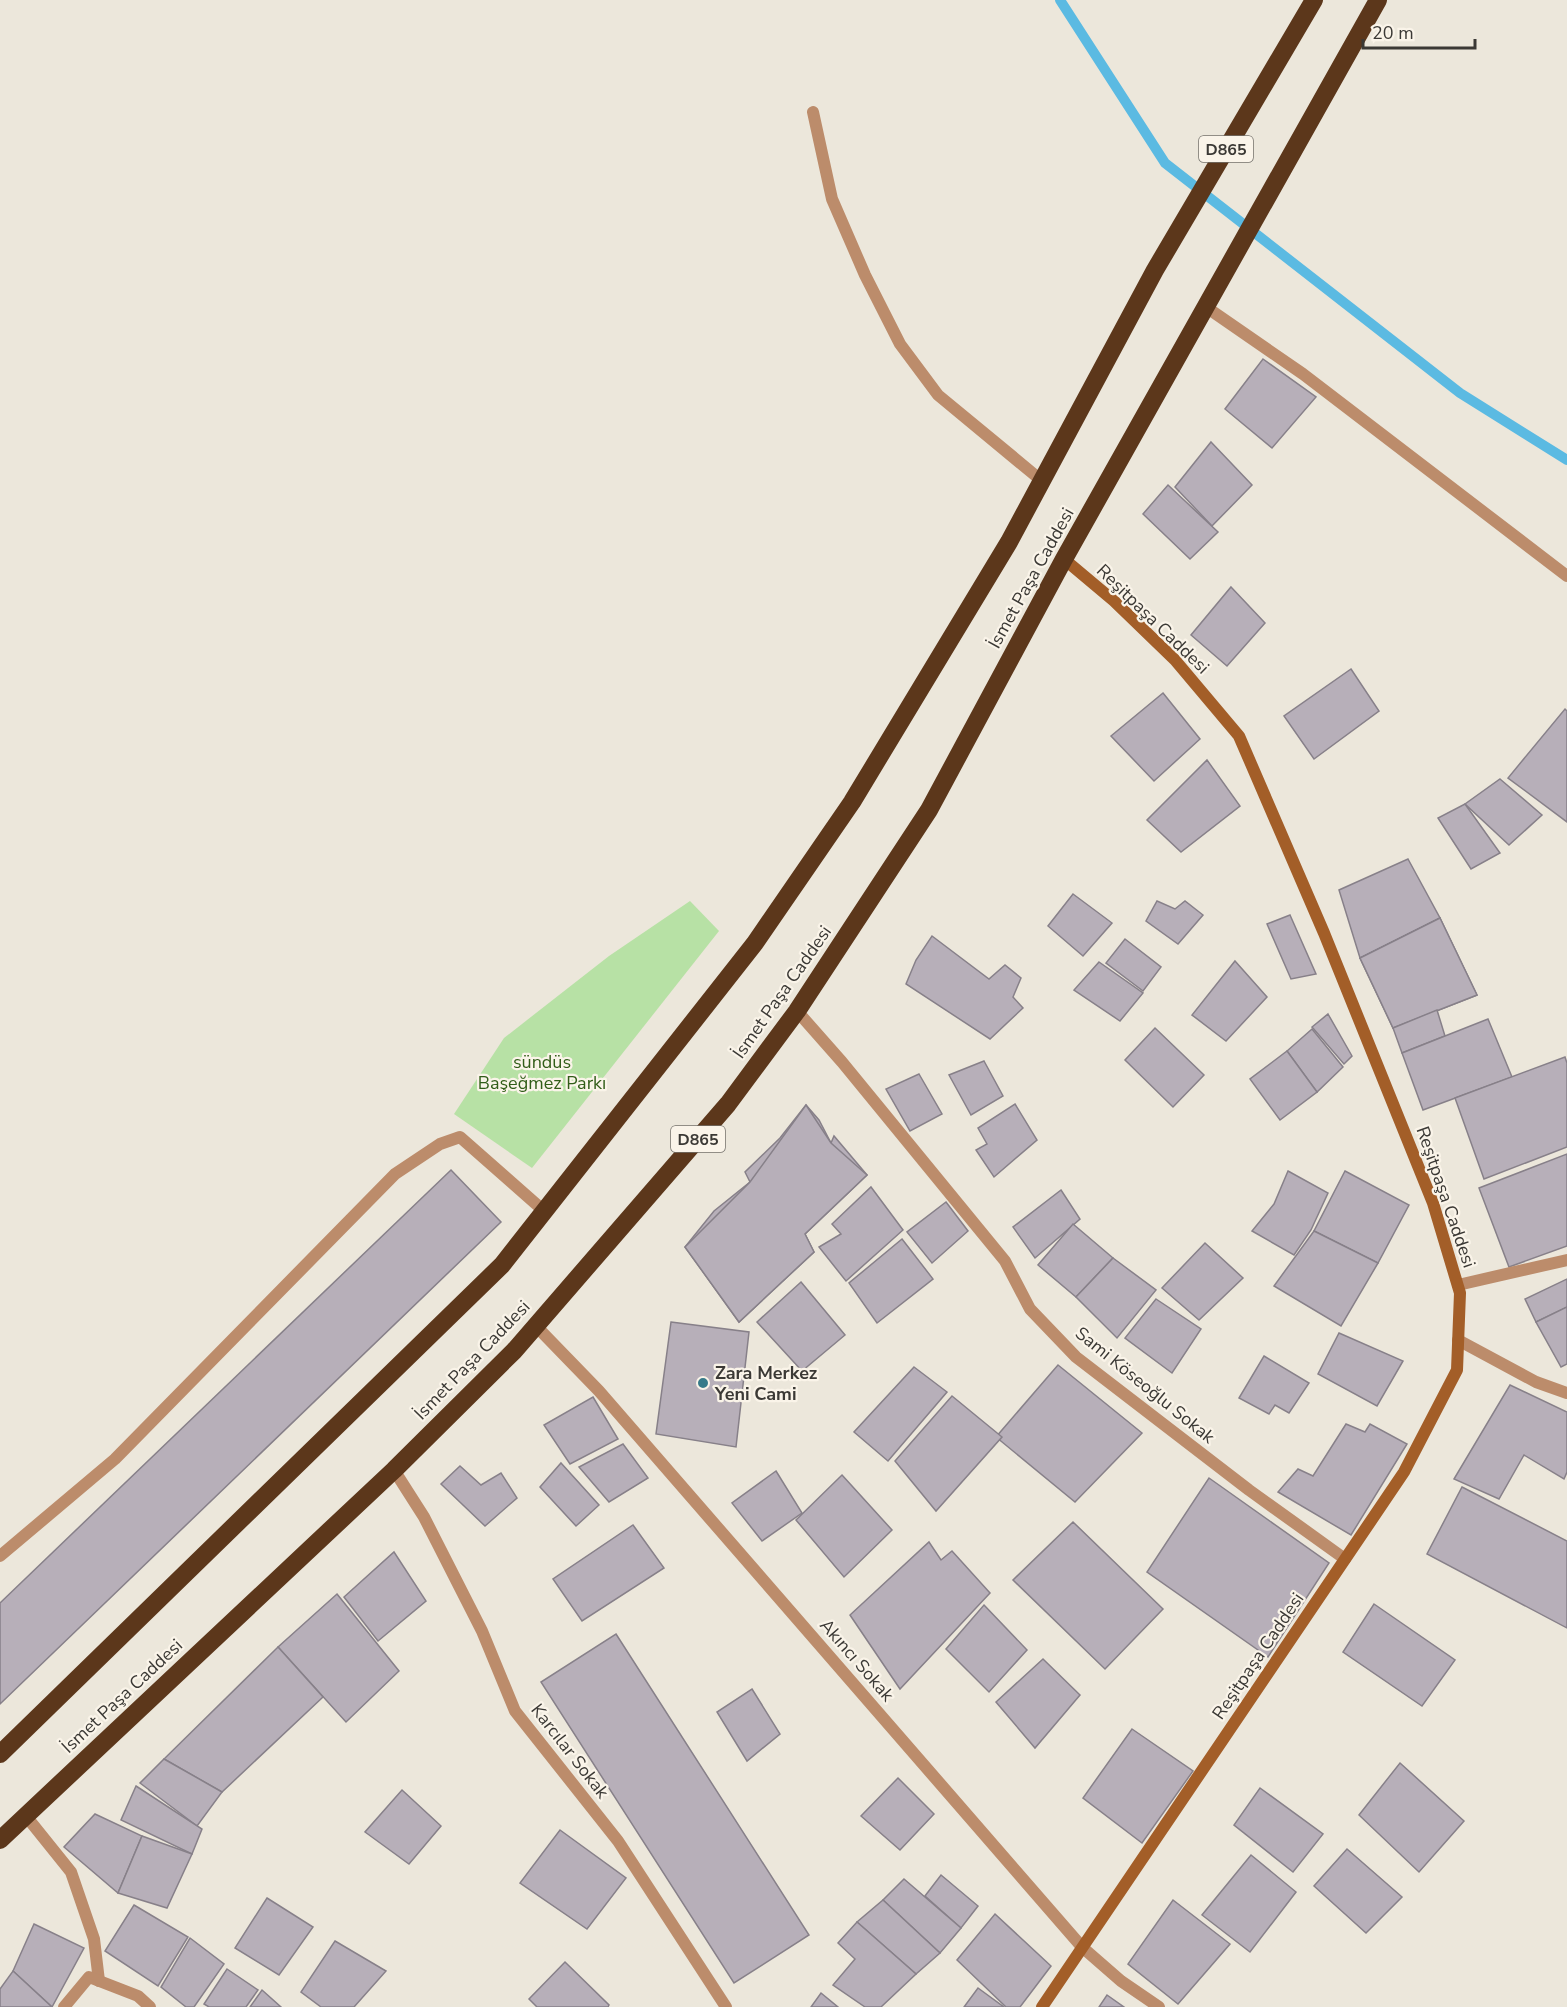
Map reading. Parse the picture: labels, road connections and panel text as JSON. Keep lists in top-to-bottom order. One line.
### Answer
{"streets":{"highway":["D865","İsmet Paşa Caddesi"],"main road":["Reşitpaşa Caddesi"],"street":["Sami Köseoğlu Sokak","Akıncı Sokak","Karcılar Sokak"]},"crossings":[["İsmet Paşa Caddesi","Reşitpaşa Caddesi"],["İsmet Paşa Caddesi","Sami Köseoğlu Sokak"],["İsmet Paşa Caddesi","Akıncı Sokak"],["İsmet Paşa Caddesi","Karcılar Sokak"],["Reşitpaşa Caddesi","Sami Köseoğlu Sokak"],["Reşitpaşa Caddesi","Akıncı Sokak"]],"parks":["sündüs Başeğmez Parkı"],"places":["Zara Merkez Yeni Cami"],"scale_bar":"20 m"}
